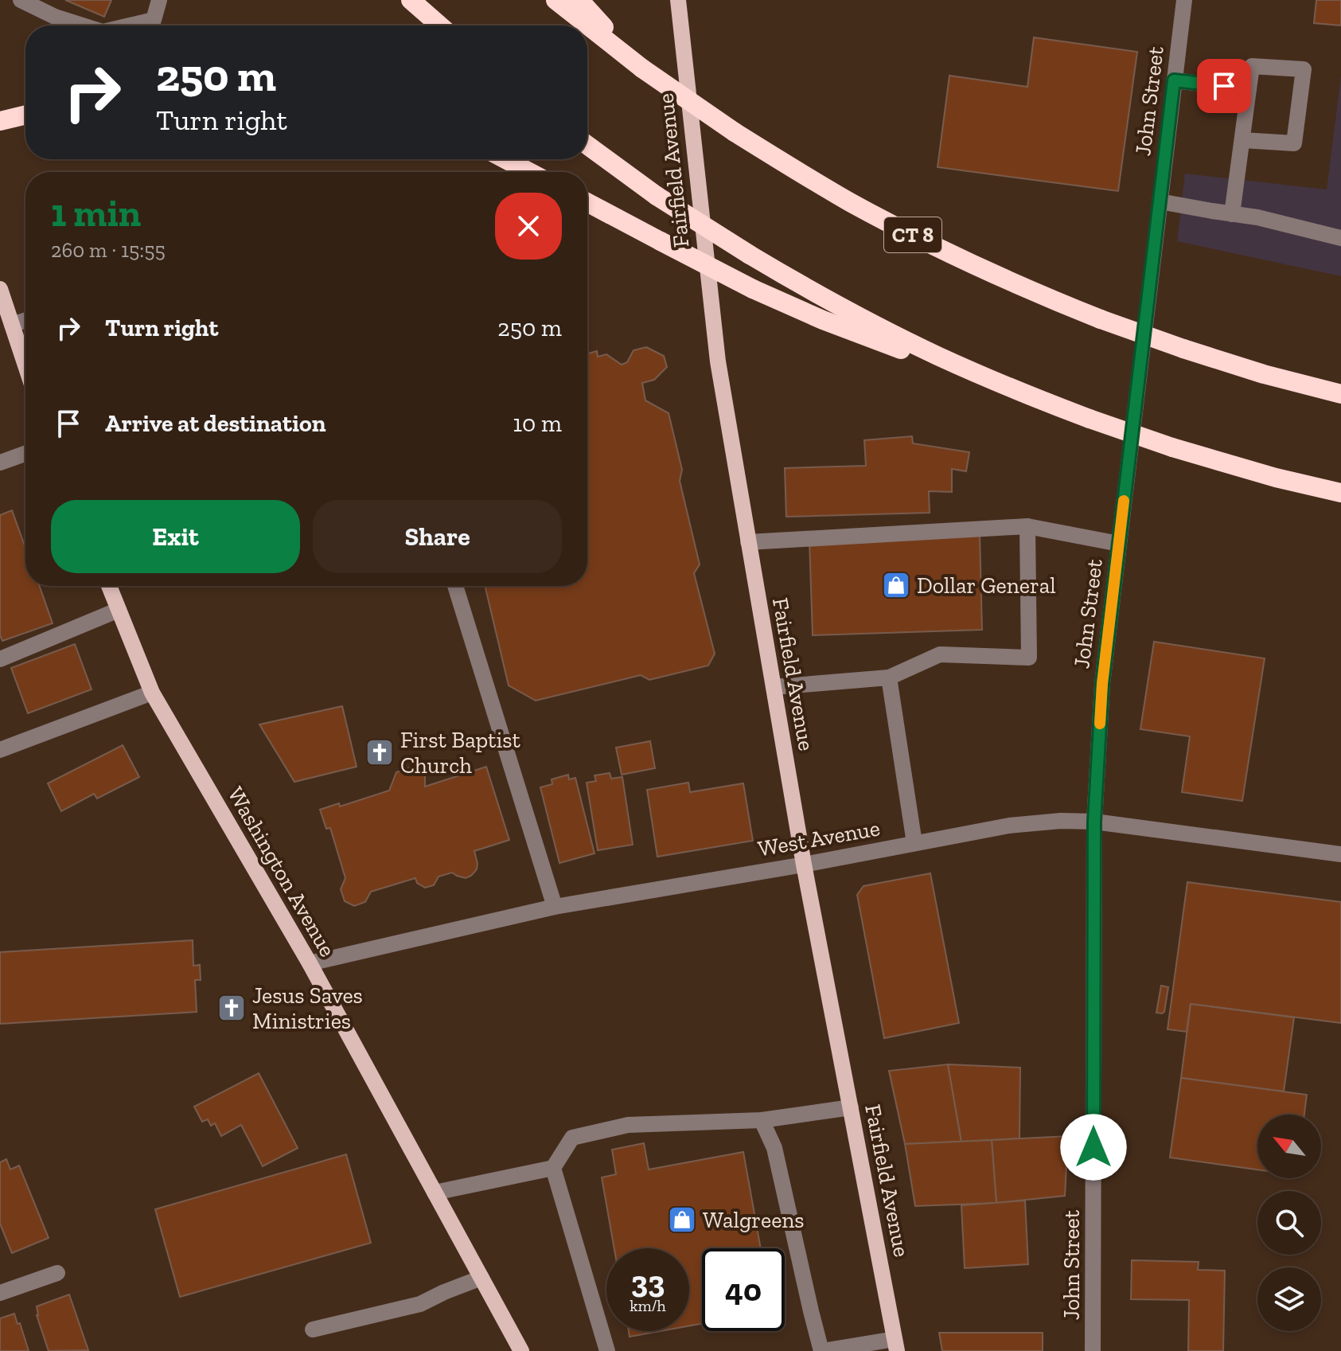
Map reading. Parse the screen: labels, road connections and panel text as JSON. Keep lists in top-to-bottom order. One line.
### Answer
{"streets":{"highway":["CT 8"],"main road":["Fairfield Avenue","Washington Avenue"],"street":["John Street","West Avenue"]},"crossings":[["John Street","West Avenue"],["Fairfield Avenue","West Avenue"],["West Avenue","Washington Avenue"]],"places":{"shop":["Dollar General","Walgreens"],"church":["First Baptist Church","Jesus Saves Ministries"]},"north":"top left","page":{"turn":["250 m","Turn right"],"heading":["1 min","260 m · 15:55"],"list":[{"name":"Turn right","value":"250 m"},{"name":"Arrive at destination","value":"10 m"}],"buttons":["Exit","Share"],"speed":"33 km/h","limit":"40"}}
